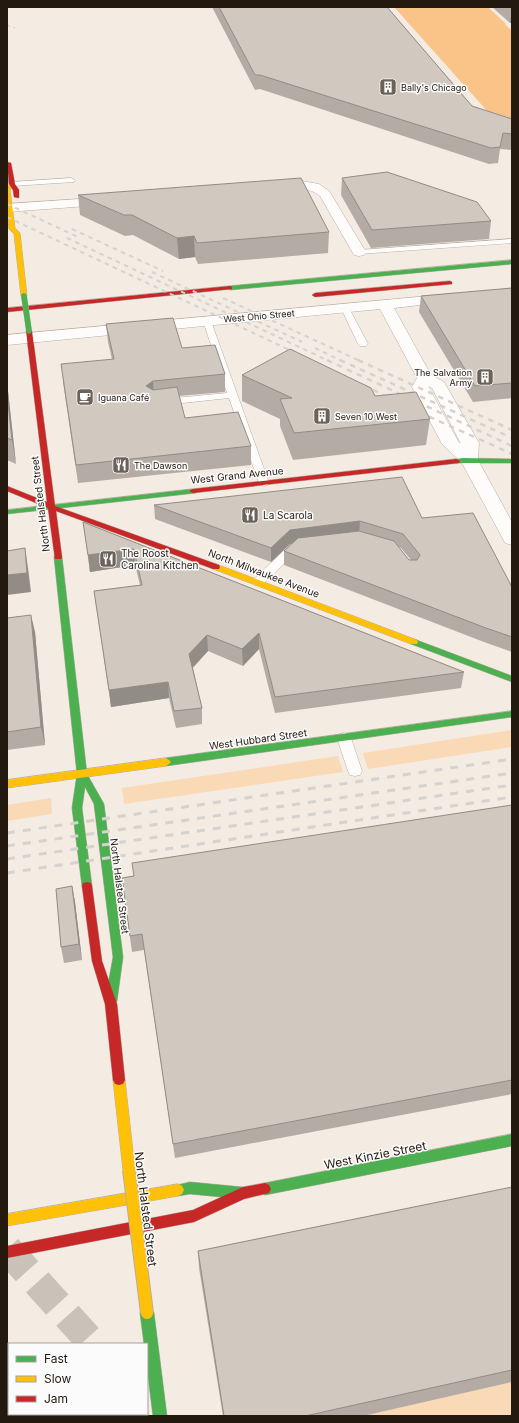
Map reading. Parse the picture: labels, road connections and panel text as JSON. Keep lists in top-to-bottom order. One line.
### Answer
{"streets":{"main road":["West Grand Avenue","North Halsted Street","North Milwaukee Avenue","West Hubbard Street","West Kinzie Street"],"street":["West Ohio Street"]},"crossings":[["West Ohio Street","North Halsted Street"],["West Grand Avenue","North Halsted Street"],["West Grand Avenue","North Milwaukee Avenue"],["North Halsted Street","North Milwaukee Avenue"],["North Halsted Street","West Hubbard Street"]],"places":{"building":["Bally's Chicago","The Salvation Army","Seven 10 West"],"cafe":["Iguana Café"],"restaurant":["The Dawson","La Scarola","The Roost Carolina Kitchen"]},"legend":["Fast","Slow","Jam"]}
